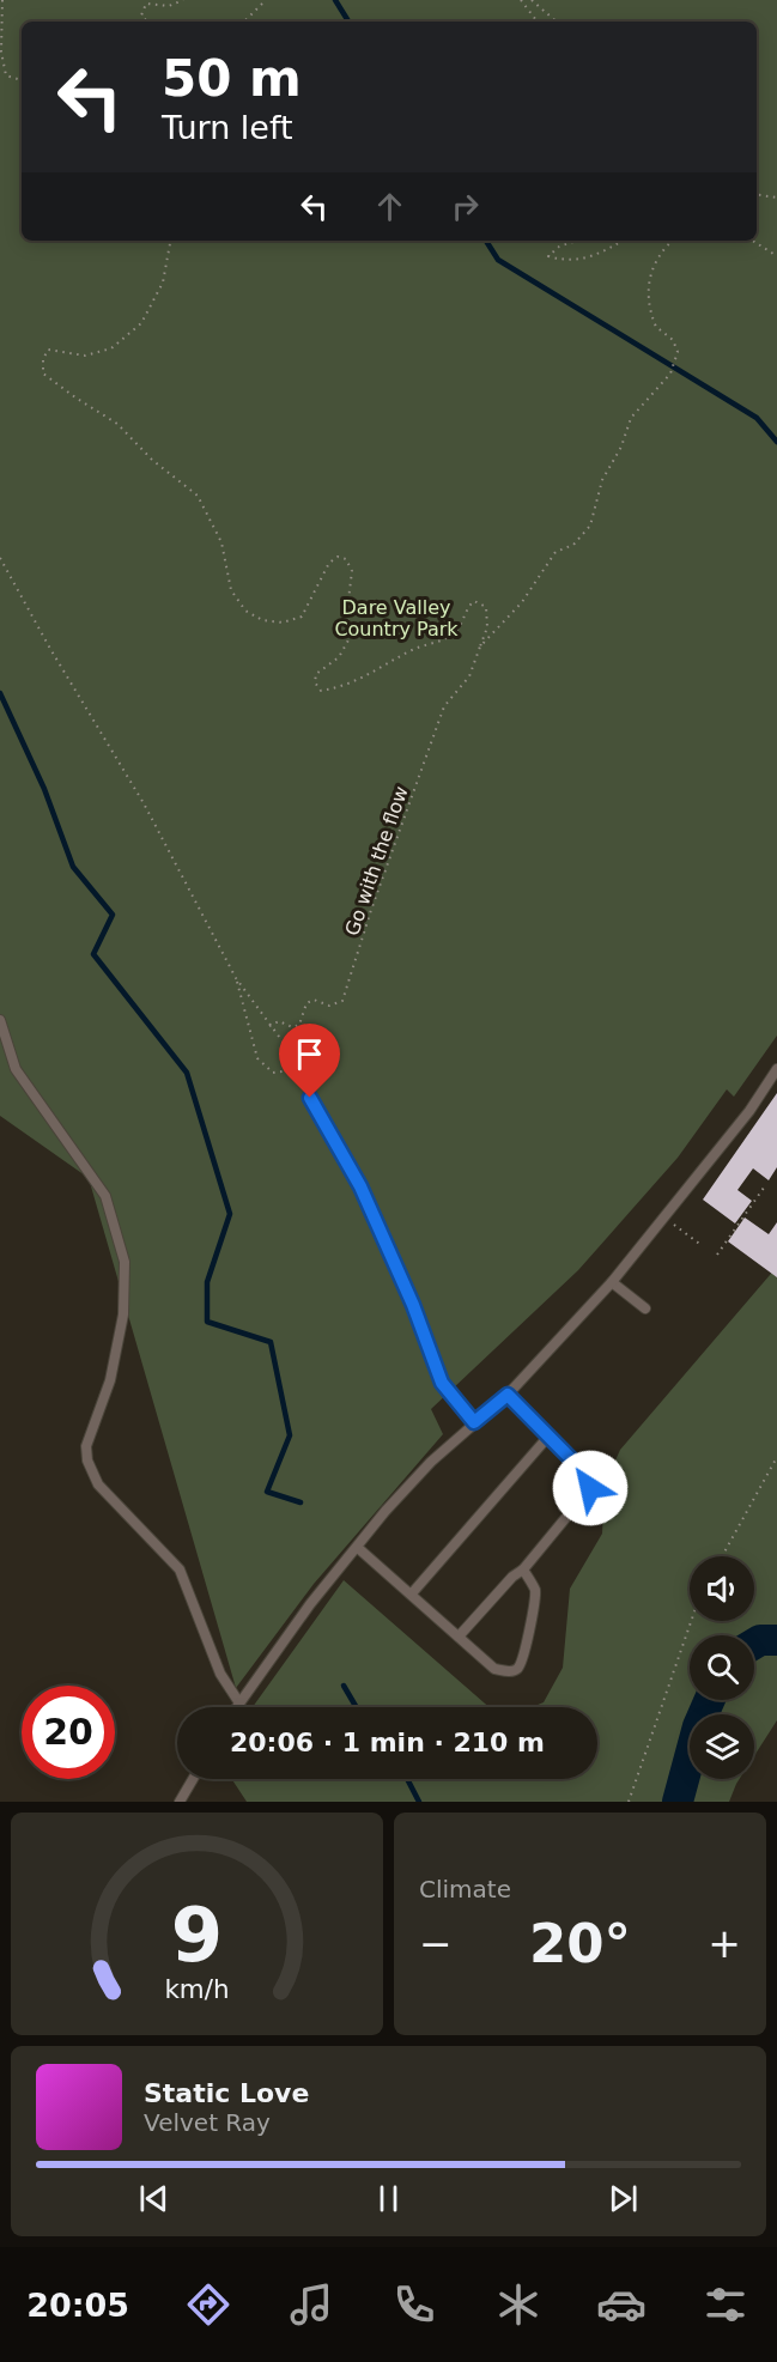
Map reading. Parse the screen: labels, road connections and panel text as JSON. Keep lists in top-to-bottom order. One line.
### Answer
{"streets":{"path":["Go with the flow"]},"parks":["Dare Valley Country Park"],"page":{"turn":["50 m","Turn left"],"limit":"20","trip":"20:06 · 1 min · 210 m","tile":"Climate","heat":["−","20°","+"],"song":["Static Love","Velvet Ray"],"tabs":"20:05","gauge":["9","km/h"]}}
